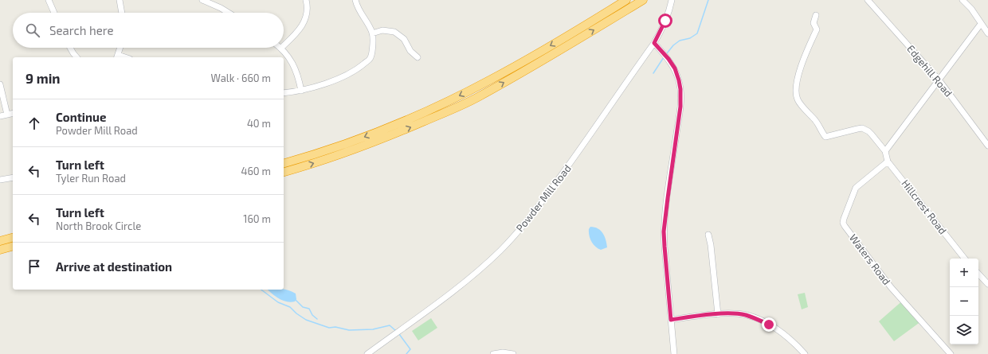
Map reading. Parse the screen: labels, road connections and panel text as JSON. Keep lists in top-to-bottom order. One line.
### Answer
{"streets":{"street":["Edgehill Road","Powder Mill Road","Hillcrest Road","Waters Road"]},"crossings":[["Hillcrest Road","Waters Road"]],"page":{"search":"Search here","heading":["9 min","Walk · 660 m"],"list":[["Continue","Powder Mill Road","40 m"],["Turn left","Tyler Run Road","460 m"],["Turn left","North Brook Circle","160 m"],"Arrive at destination"],"map_buttons":["+","−"]}}
